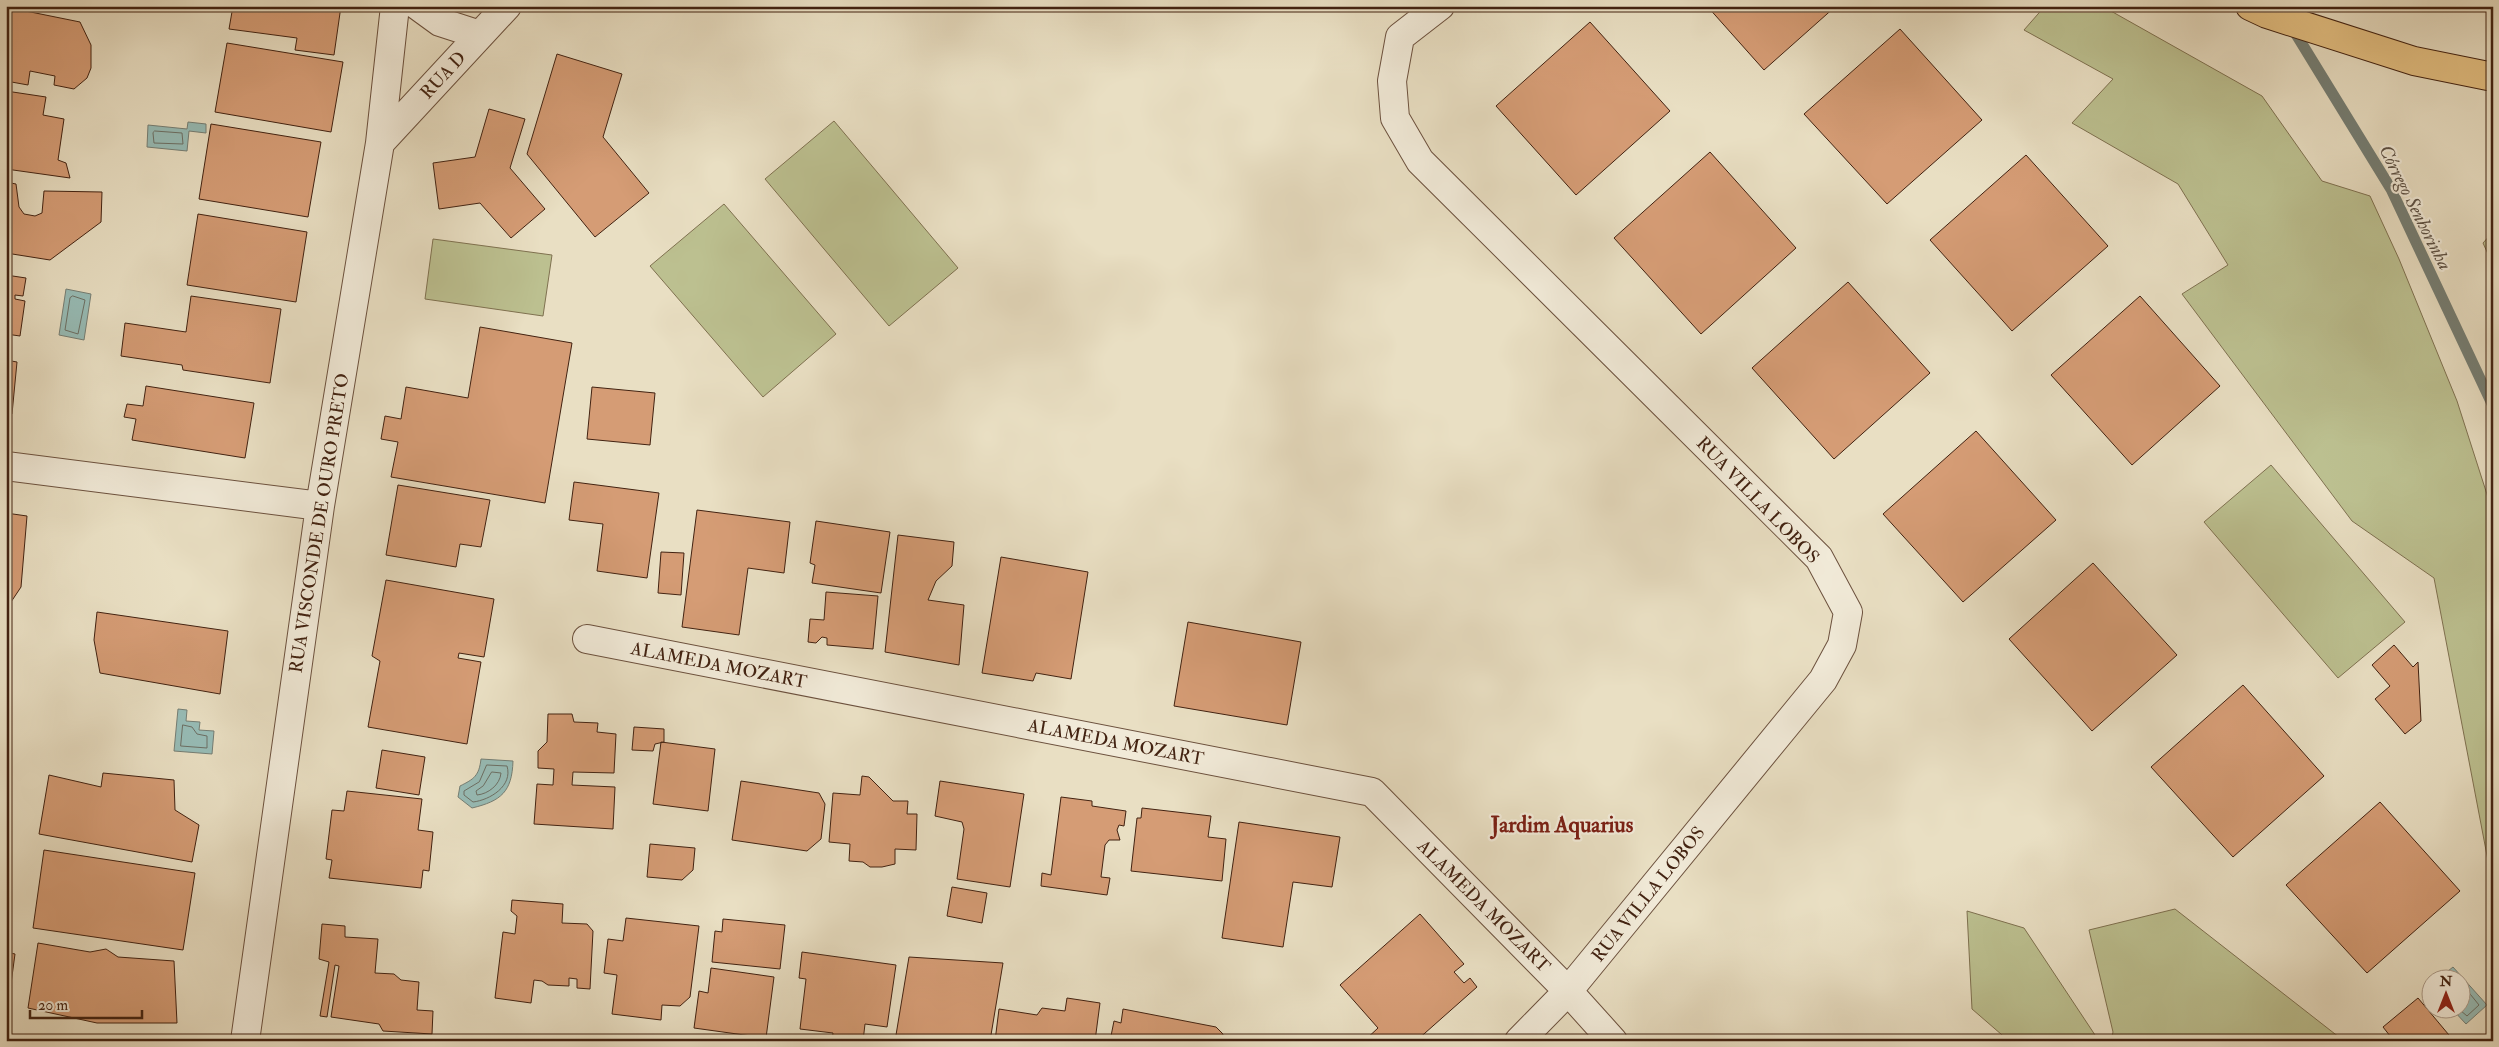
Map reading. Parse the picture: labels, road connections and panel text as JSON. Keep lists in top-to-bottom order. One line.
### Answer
{"streets":{"street":["RUA D","RUA VILLA LOBOS","RUA VISCONDE DE OURO PRETO","ALAMEDA MOZART"]},"crossings":[["RUA D","RUA VISCONDE DE OURO PRETO"],["RUA VILLA LOBOS","ALAMEDA MOZART"]],"districts":["Jardim Aquarius"],"water":["Córrego Senhorinha"],"scale_bar":"20 m","north":"top"}
